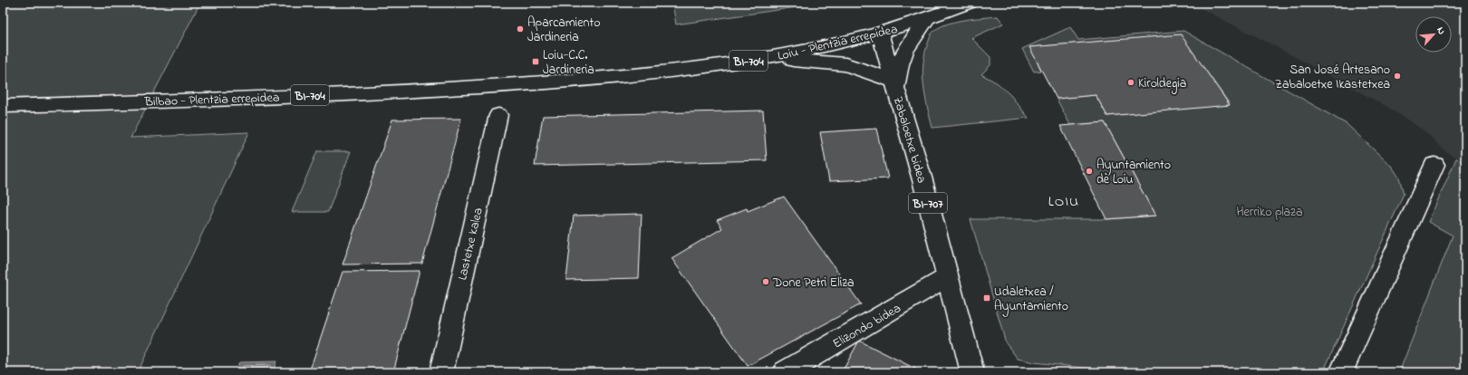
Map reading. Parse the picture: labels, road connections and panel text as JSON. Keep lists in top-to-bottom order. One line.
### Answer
{"streets":{"main road":["Loiu - Plentzia errepidea","BI-704","Bilbao - Plentzia errepidea","Zabaloetxe bidea","BI-707","Lastetxe kalea","Elizondo bidea"]},"crossings":[["Loiu - Plentzia errepidea","Bilbao - Plentzia errepidea"],["Loiu - Plentzia errepidea","Zabaloetxe bidea"],["Zabaloetxe bidea","Elizondo bidea"]],"districts":["LOIU"],"parks":["Herriko plaza"],"places":{"other":["Aparcamiento Jardineria","San José Artesano Zabaloetxe Ikastetxea","Kiroldegia","Ayuntamiento de Loiu","Done Petri Eliza"],"transit":["Loiu-C.C. Jardineria","Udaletxea / Ayuntamiento"]},"north":"top right"}
